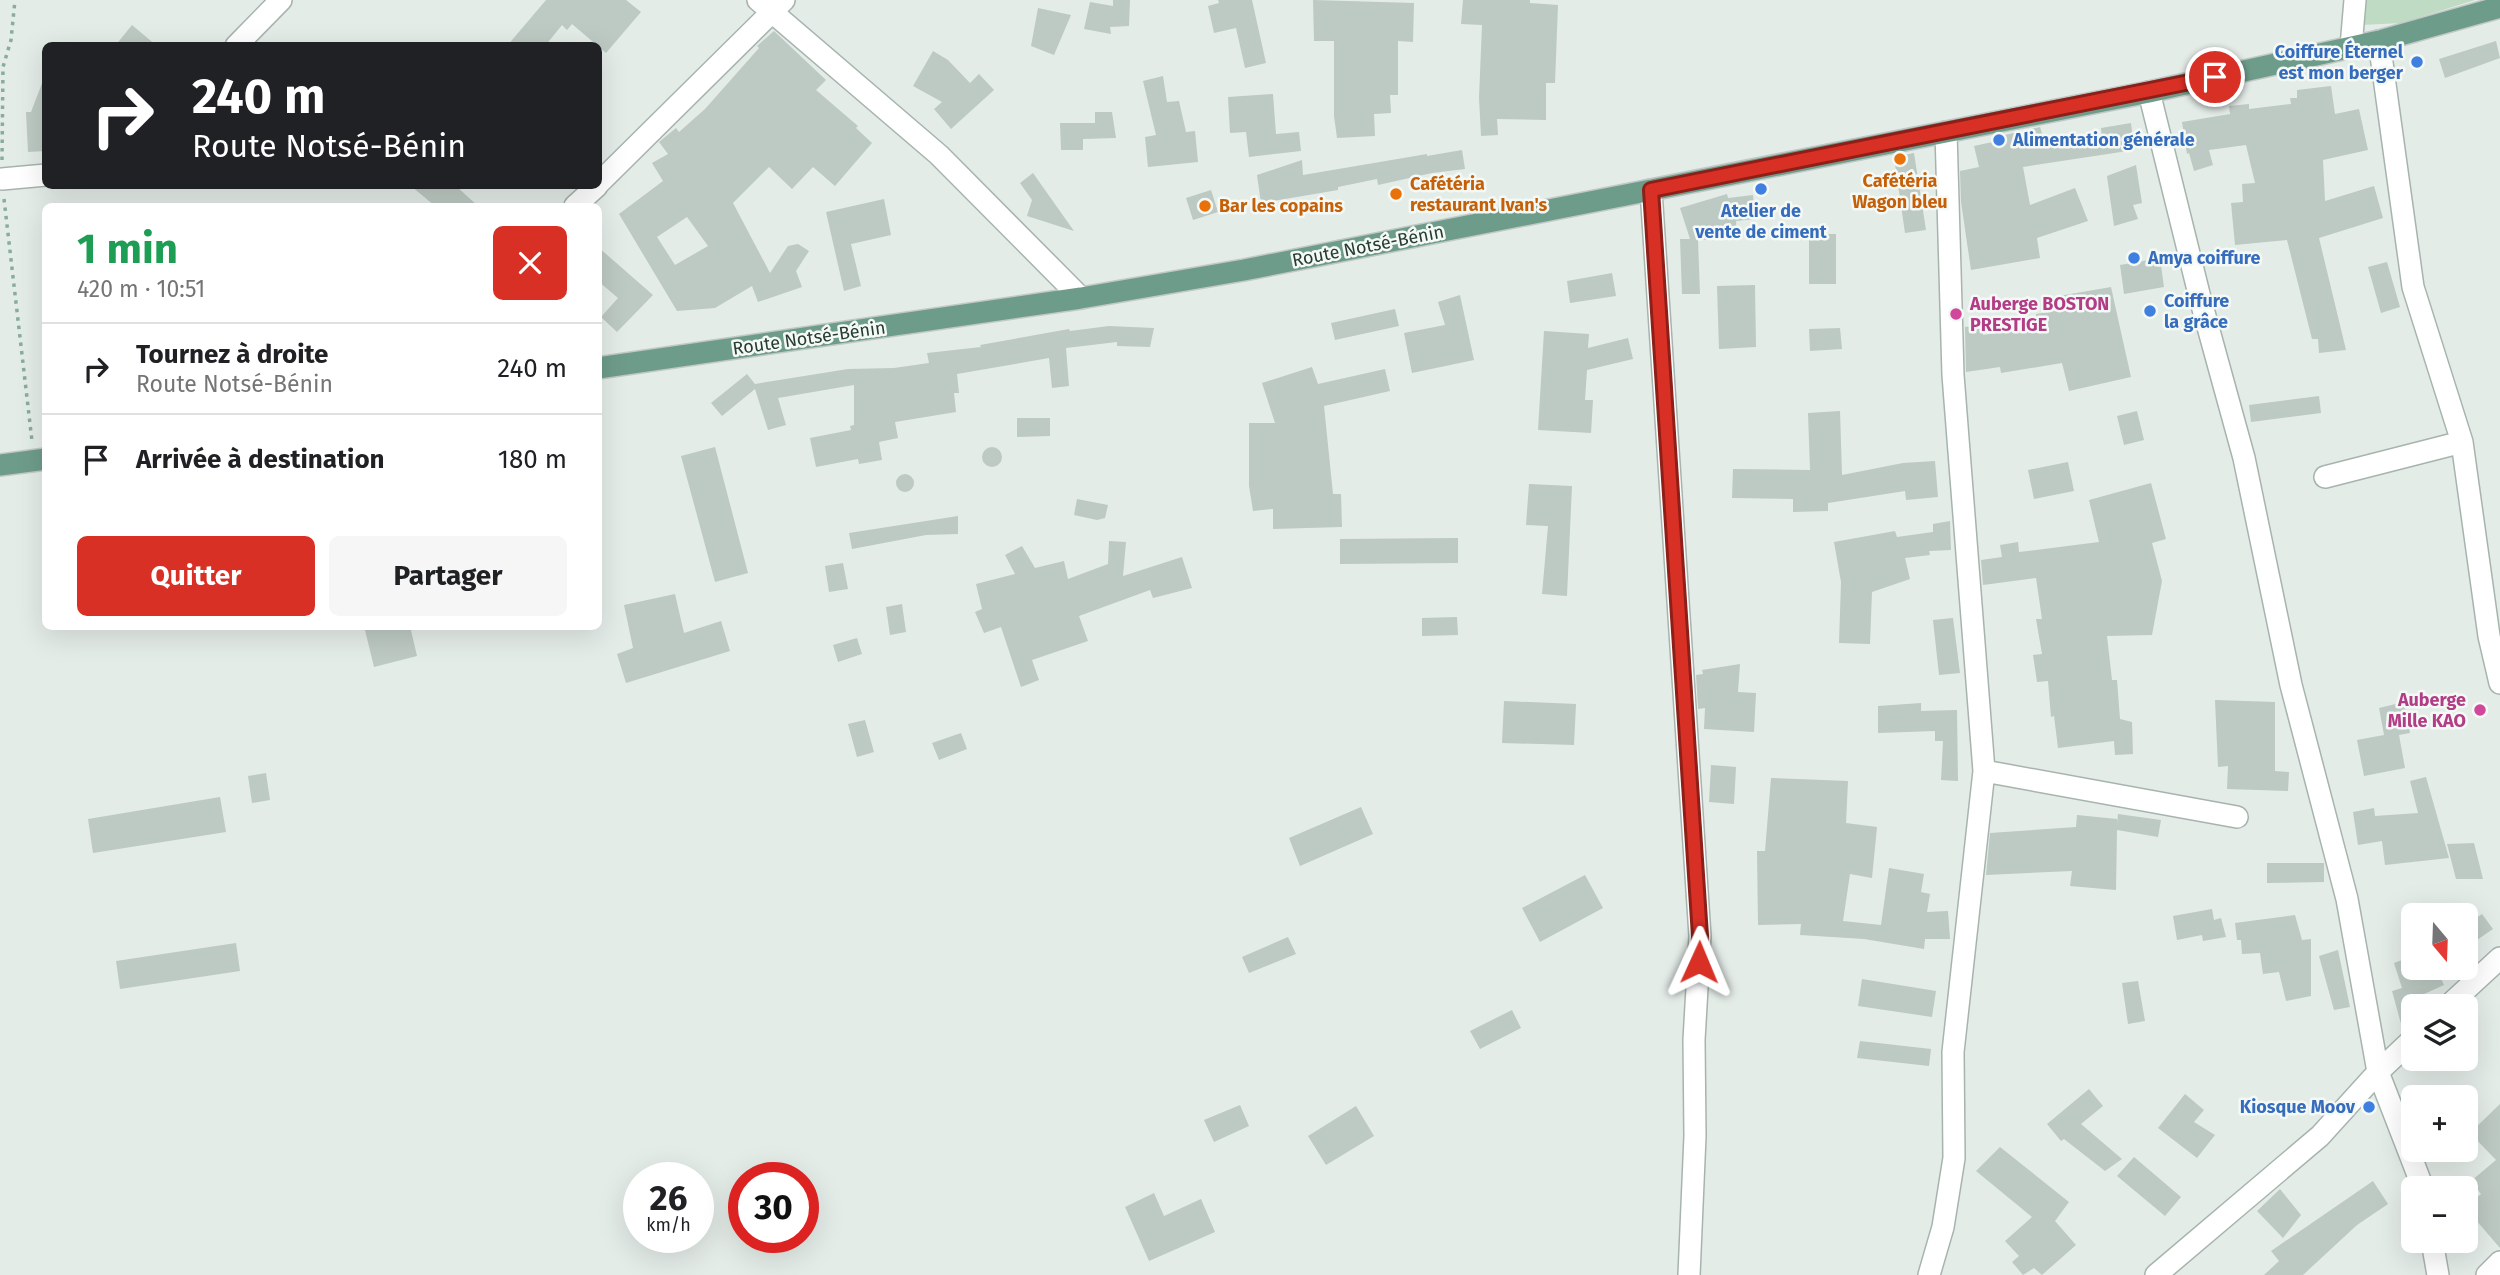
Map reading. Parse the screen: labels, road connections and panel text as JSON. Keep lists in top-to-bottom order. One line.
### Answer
{"streets":{"main road":["Route Notsé-Bénin"]},"places":["Coiffure Éternel est mon berger","Alimentation générale","Cafétéria Wagon bleu","Atelier de vente de ciment","Cafétéria restaurant Ivan's","Bar les copains","Amya coiffure","Coiffure la grâce","Auberge BOSTON PRESTIGE","Auberge Mille KAO","Kiosque Moov"],"north":"bottom","page":{"turn":["240 m","Route Notsé-Bénin"],"heading":["1 min","420 m · 10:51"],"list":[{"name":"Tournez à droite","note":"Route Notsé-Bénin","value":"240 m"},{"name":"Arrivée à destination","value":"180 m"}],"buttons":["Quitter","Partager"],"map_buttons":["+","−"],"speed":"26 km/h","limit":"30"}}
